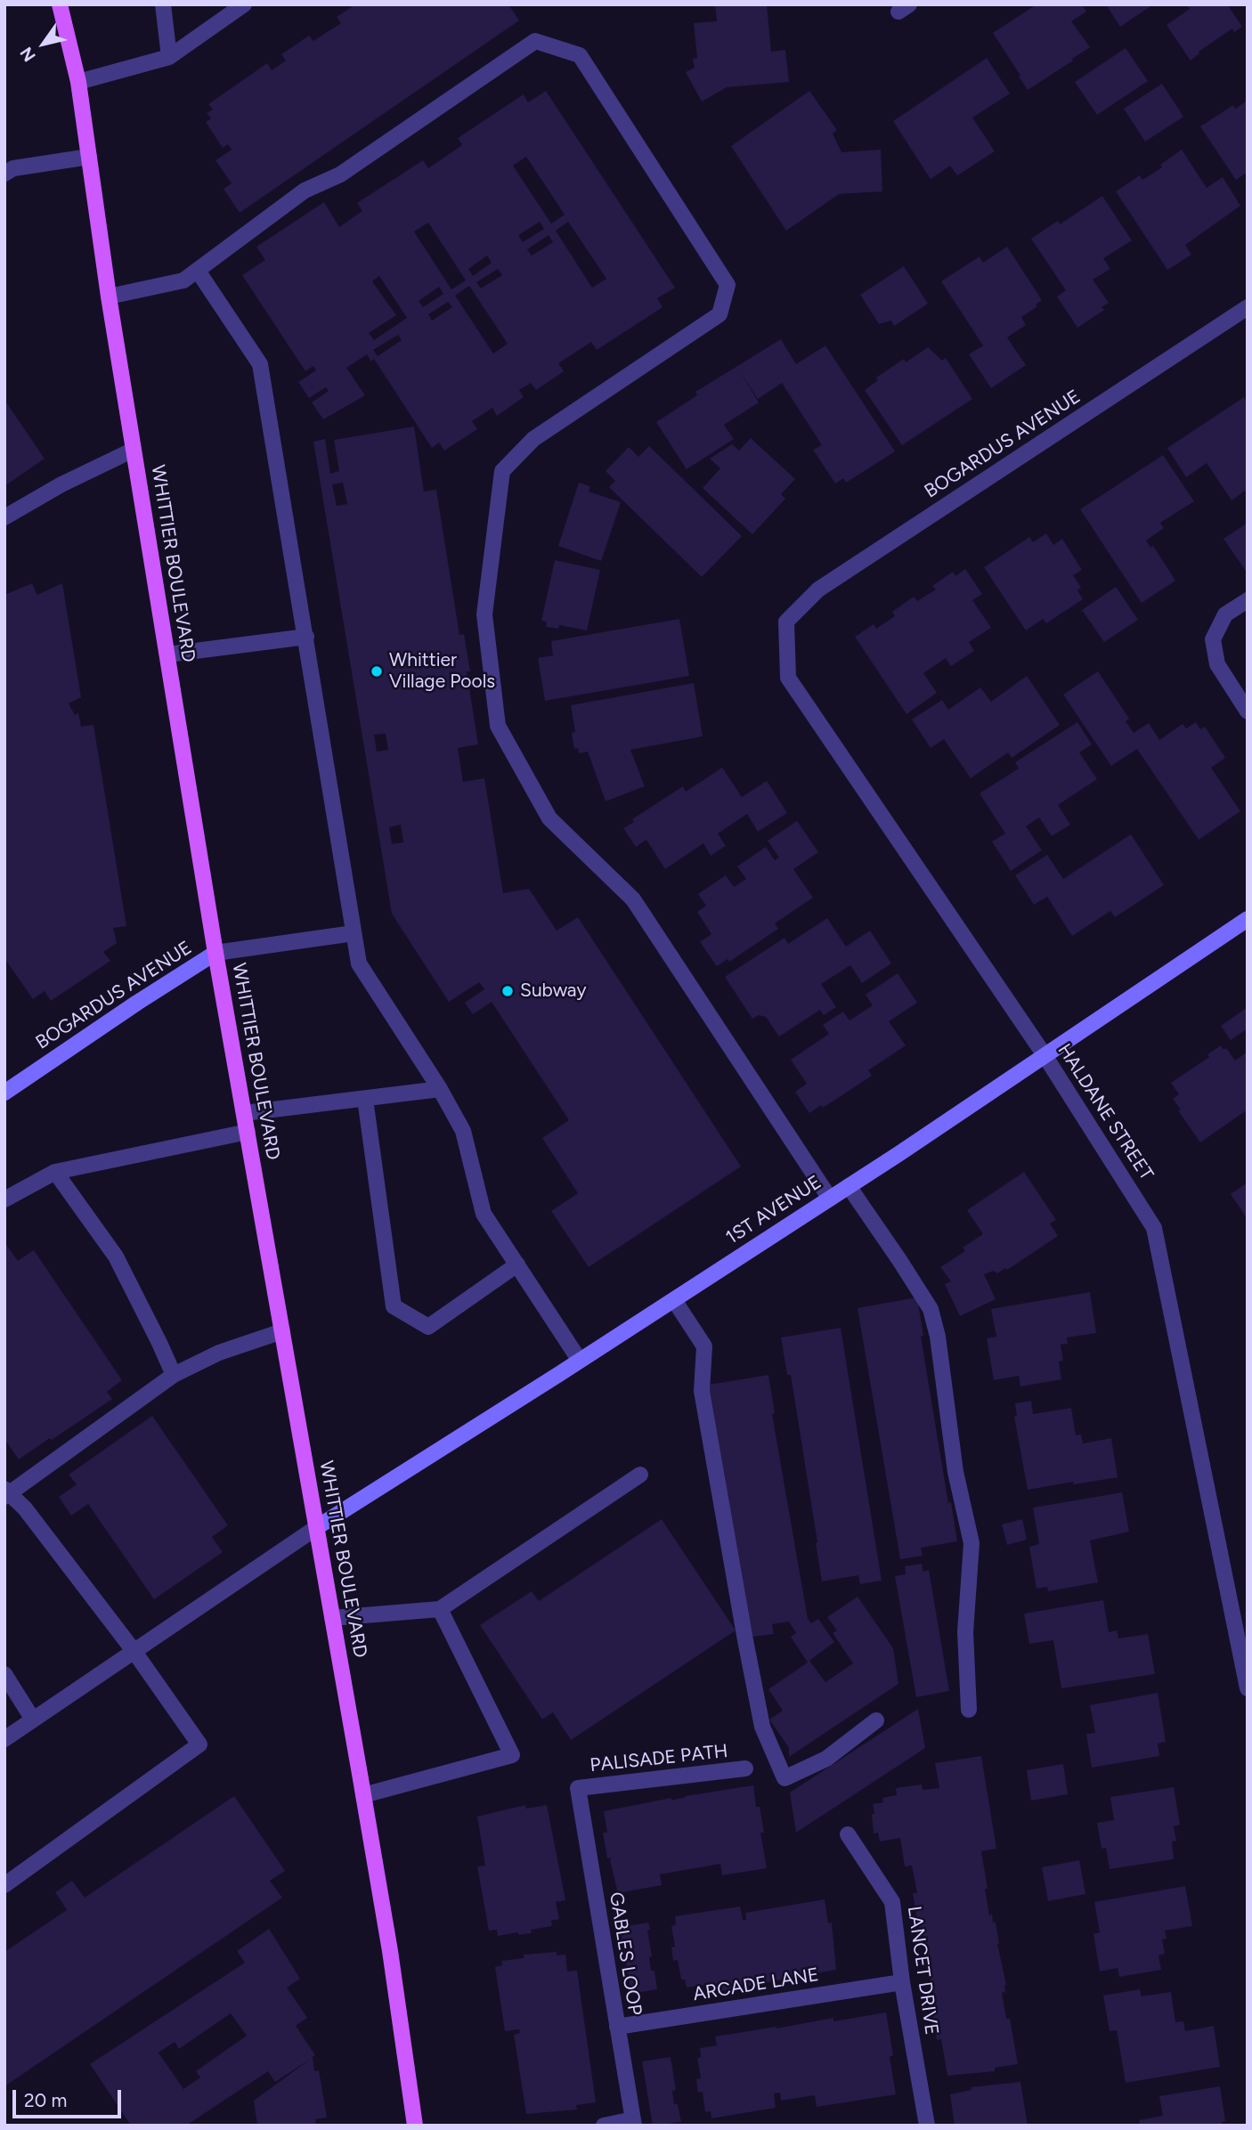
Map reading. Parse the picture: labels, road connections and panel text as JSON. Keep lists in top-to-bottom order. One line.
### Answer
{"streets":{"main road":["BOGARDUS AVENUE","WHITTIER BOULEVARD","1ST AVENUE"],"street":["HALDANE STREET","PALISADE PATH","GABLES LOOP","LANCET DRIVE","ARCADE LANE"]},"crossings":[["BOGARDUS AVENUE","WHITTIER BOULEVARD"],["BOGARDUS AVENUE","HALDANE STREET"],["WHITTIER BOULEVARD","1ST AVENUE"],["HALDANE STREET","1ST AVENUE"],["PALISADE PATH","GABLES LOOP"],["GABLES LOOP","ARCADE LANE"],["LANCET DRIVE","ARCADE LANE"]],"places":["Whittier Village Pools","Subway"],"scale_bar":"20 m","north":"bottom left"}
